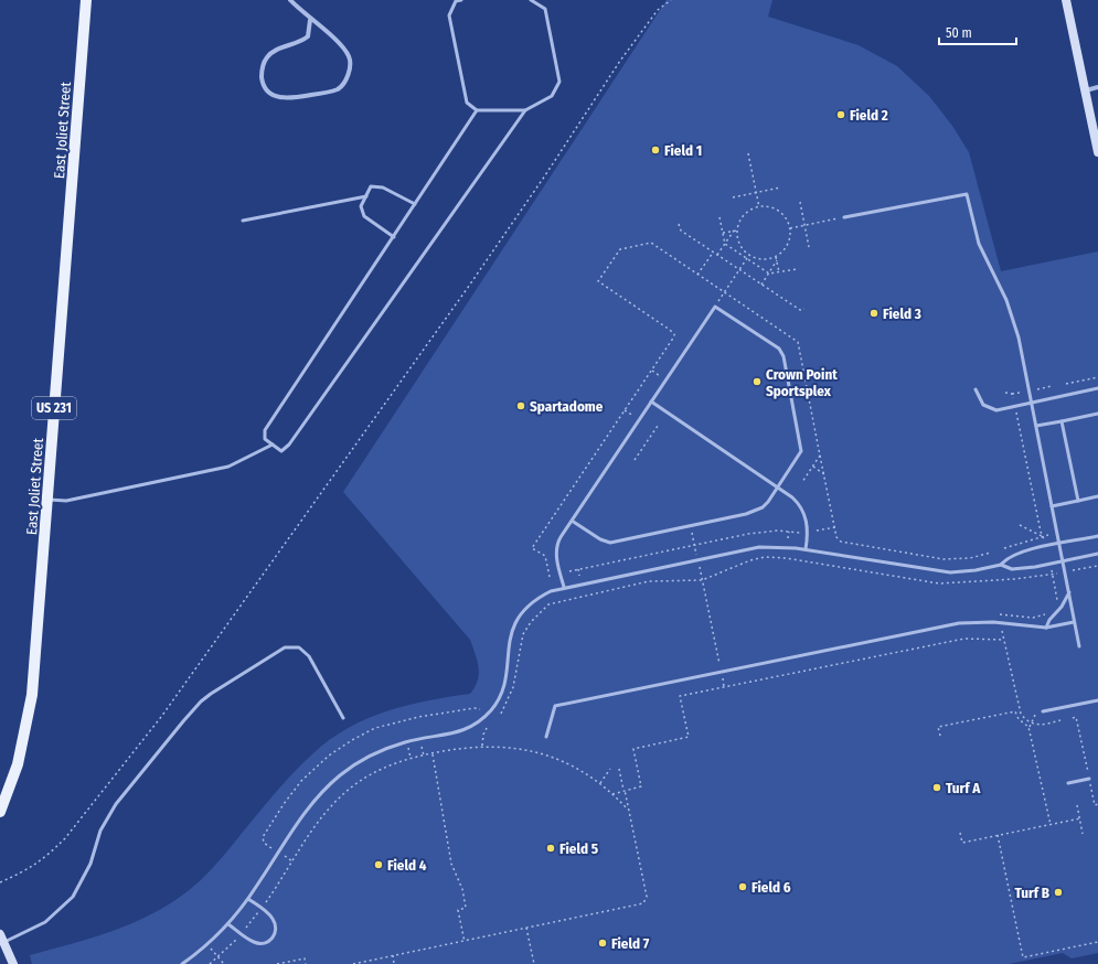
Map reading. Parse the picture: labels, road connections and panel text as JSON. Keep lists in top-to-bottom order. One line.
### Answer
{"streets":{"main road":["East Joliet Street","US 231"]},"places":["Field 2","Field 1","Field 3","Crown Point Sportsplex","Spartadome","Turf A","Field 5","Field 4","Field 6","Turf B","Field 7"],"scale_bar":"50 m"}
